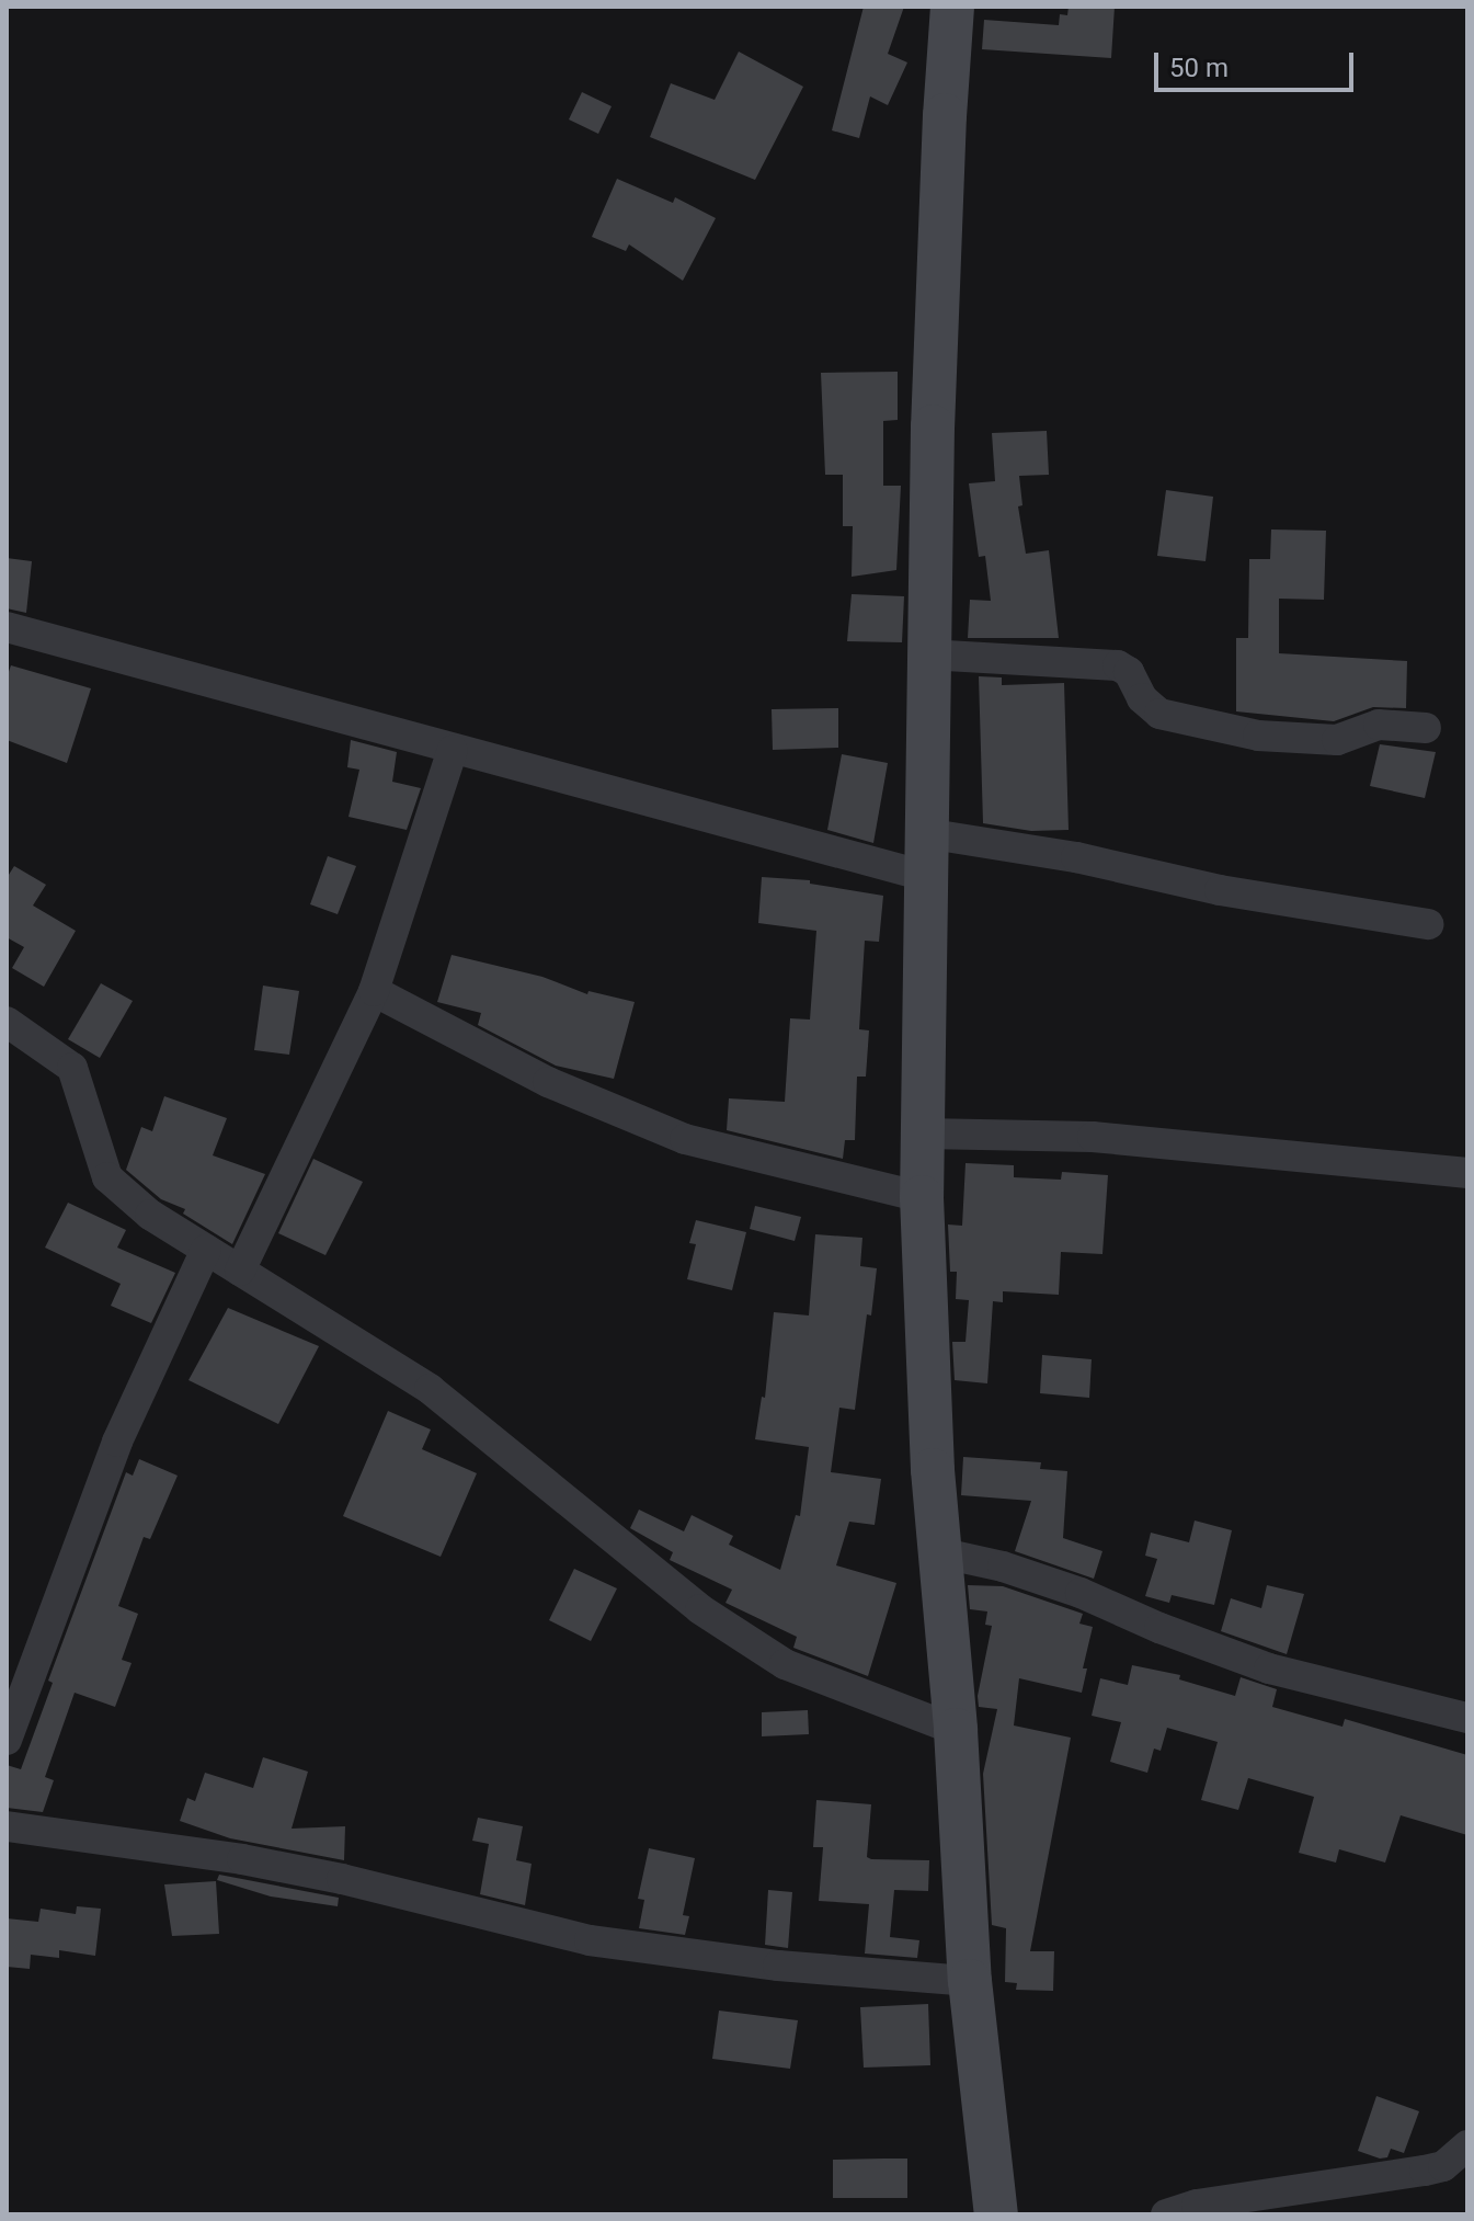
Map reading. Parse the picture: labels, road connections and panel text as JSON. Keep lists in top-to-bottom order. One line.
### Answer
{"scale_bar":"50 m"}
